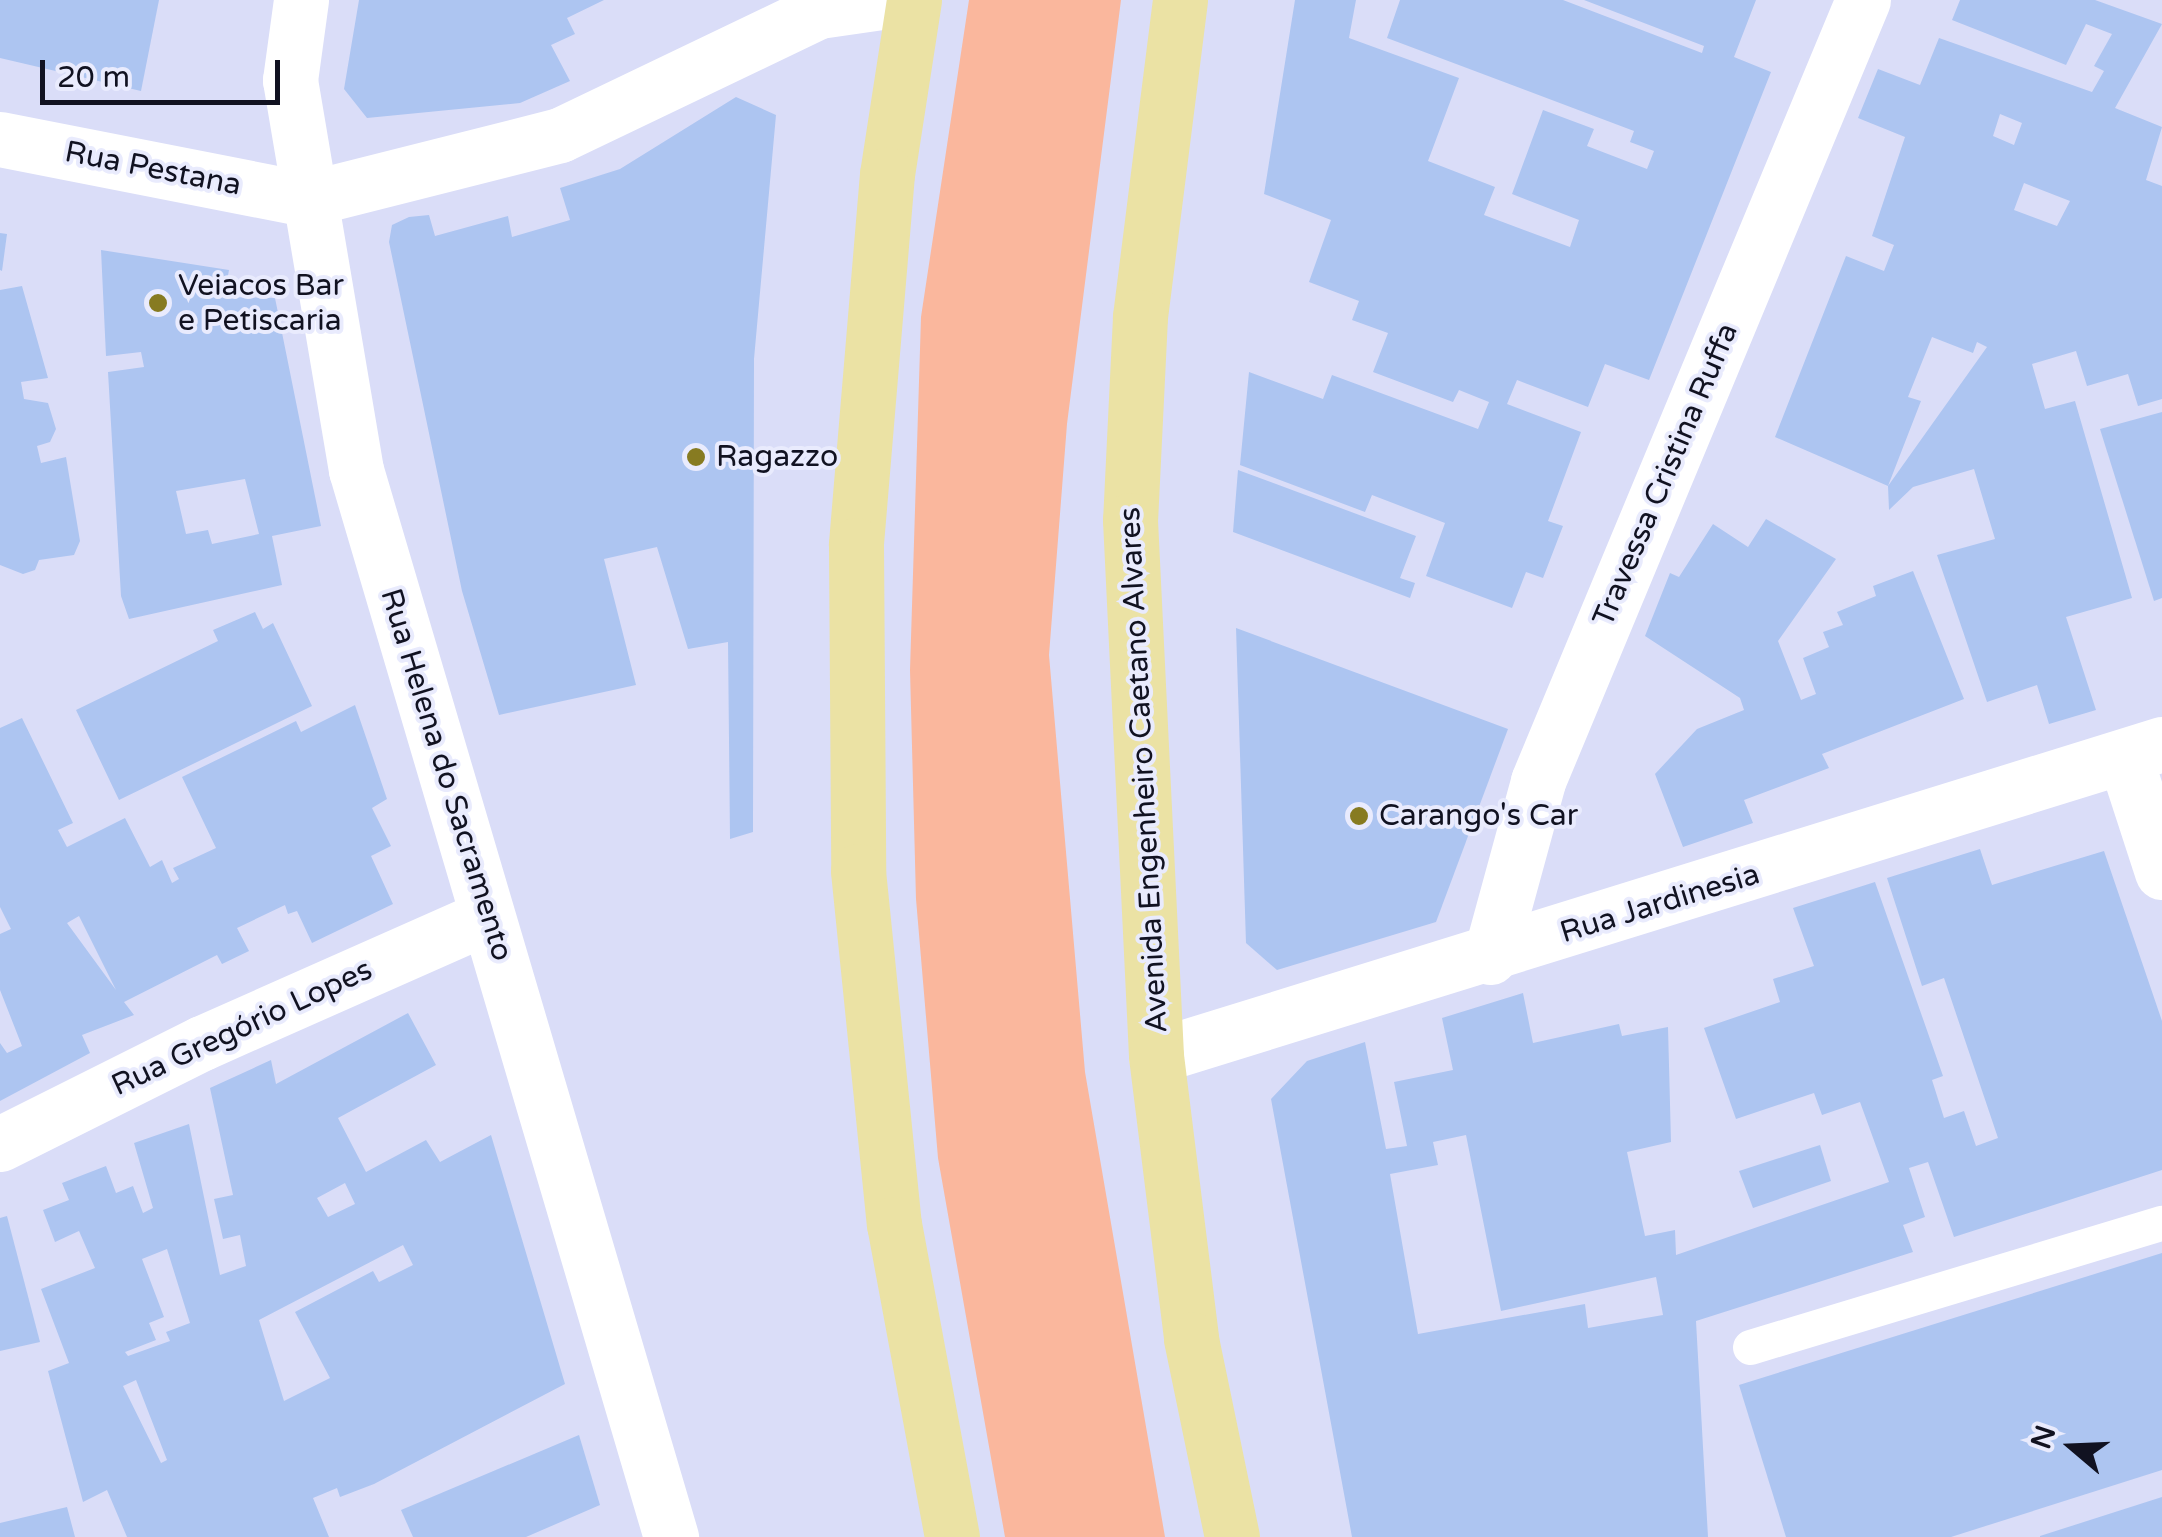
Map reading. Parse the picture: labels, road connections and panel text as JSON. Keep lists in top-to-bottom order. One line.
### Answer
{"streets":{"main road":["Avenida Engenheiro Caetano Alvares"],"street":["Rua Pestana","Travessa Cristina Ruffa","Rua Helena do Sacramento","Rua Jardinesia","Rua Gregório Lopes"]},"crossings":[["Rua Pestana","Rua Helena do Sacramento"],["Travessa Cristina Ruffa","Rua Jardinesia"],["Avenida Engenheiro Caetano Alvares","Rua Jardinesia"],["Rua Helena do Sacramento","Rua Gregório Lopes"]],"places":["Veiacos Bar e Petiscaria","Ragazzo","Carango's Car"],"scale_bar":"20 m","north":"left"}
